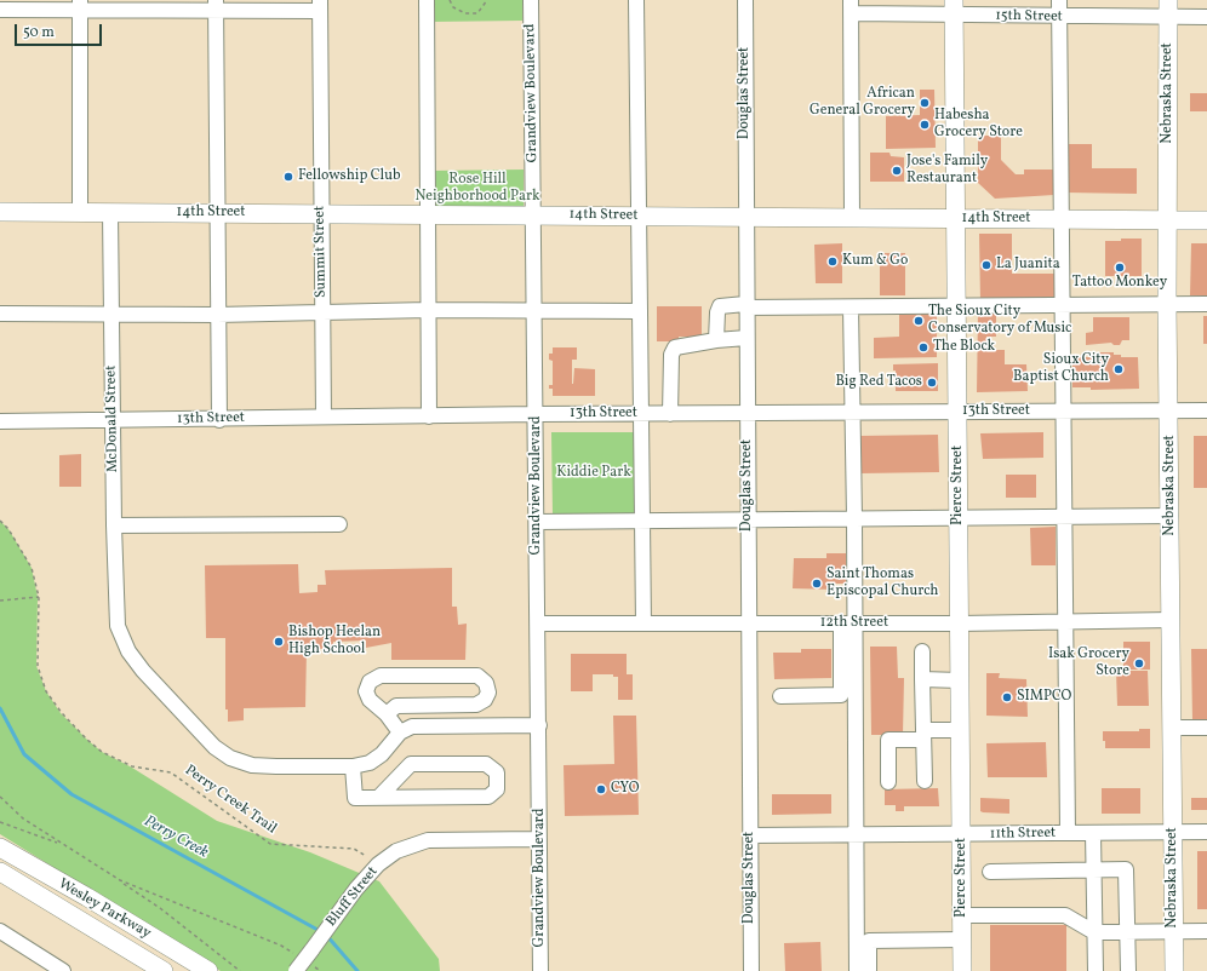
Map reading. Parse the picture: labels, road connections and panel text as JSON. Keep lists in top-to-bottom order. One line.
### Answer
{"streets":{"main road":["Nebraska Street","14th Street","Pierce Street","Wesley Parkway"],"street":["15th Street","Grandview Boulevard","Douglas Street","Summit Street","13th Street","McDonald Street","12th Street","11th Street","Bluff Street"],"path":["Perry Creek Trail"]},"crossings":[["15th Street","Nebraska Street"],["15th Street","Pierce Street"],["Grandview Boulevard","14th Street"],["Grandview Boulevard","13th Street"],["Grandview Boulevard","12th Street"],["Grandview Boulevard","Bluff Street"],["Douglas Street","14th Street"],["Douglas Street","13th Street"],["Douglas Street","12th Street"],["Douglas Street","11th Street"],["Nebraska Street","14th Street"],["Nebraska Street","13th Street"],["Nebraska Street","12th Street"],["Nebraska Street","11th Street"],["14th Street","Summit Street"],["14th Street","McDonald Street"],["14th Street","Pierce Street"],["Summit Street","13th Street"],["13th Street","McDonald Street"],["13th Street","Pierce Street"],["Pierce Street","12th Street"],["Pierce Street","11th Street"],["Perry Creek Trail","Bluff Street"]],"water":["Perry Creek"],"parks":["Rose Hill Neighborhood Park","Kiddie Park"],"places":["African General Grocery","Habesha Grocery Store","Jose's Family Restaurant","Fellowship Club","Kum & Go","La Juanita","Tattoo Monkey","The Sioux City Conservatory of Music","The Block","Sioux City Baptist Church","Big Red Tacos","Saint Thomas Episcopal Church","Bishop Heelan High School","Isak Grocery Store","SIMPCO","CYO"],"scale_bar":"50 m"}
